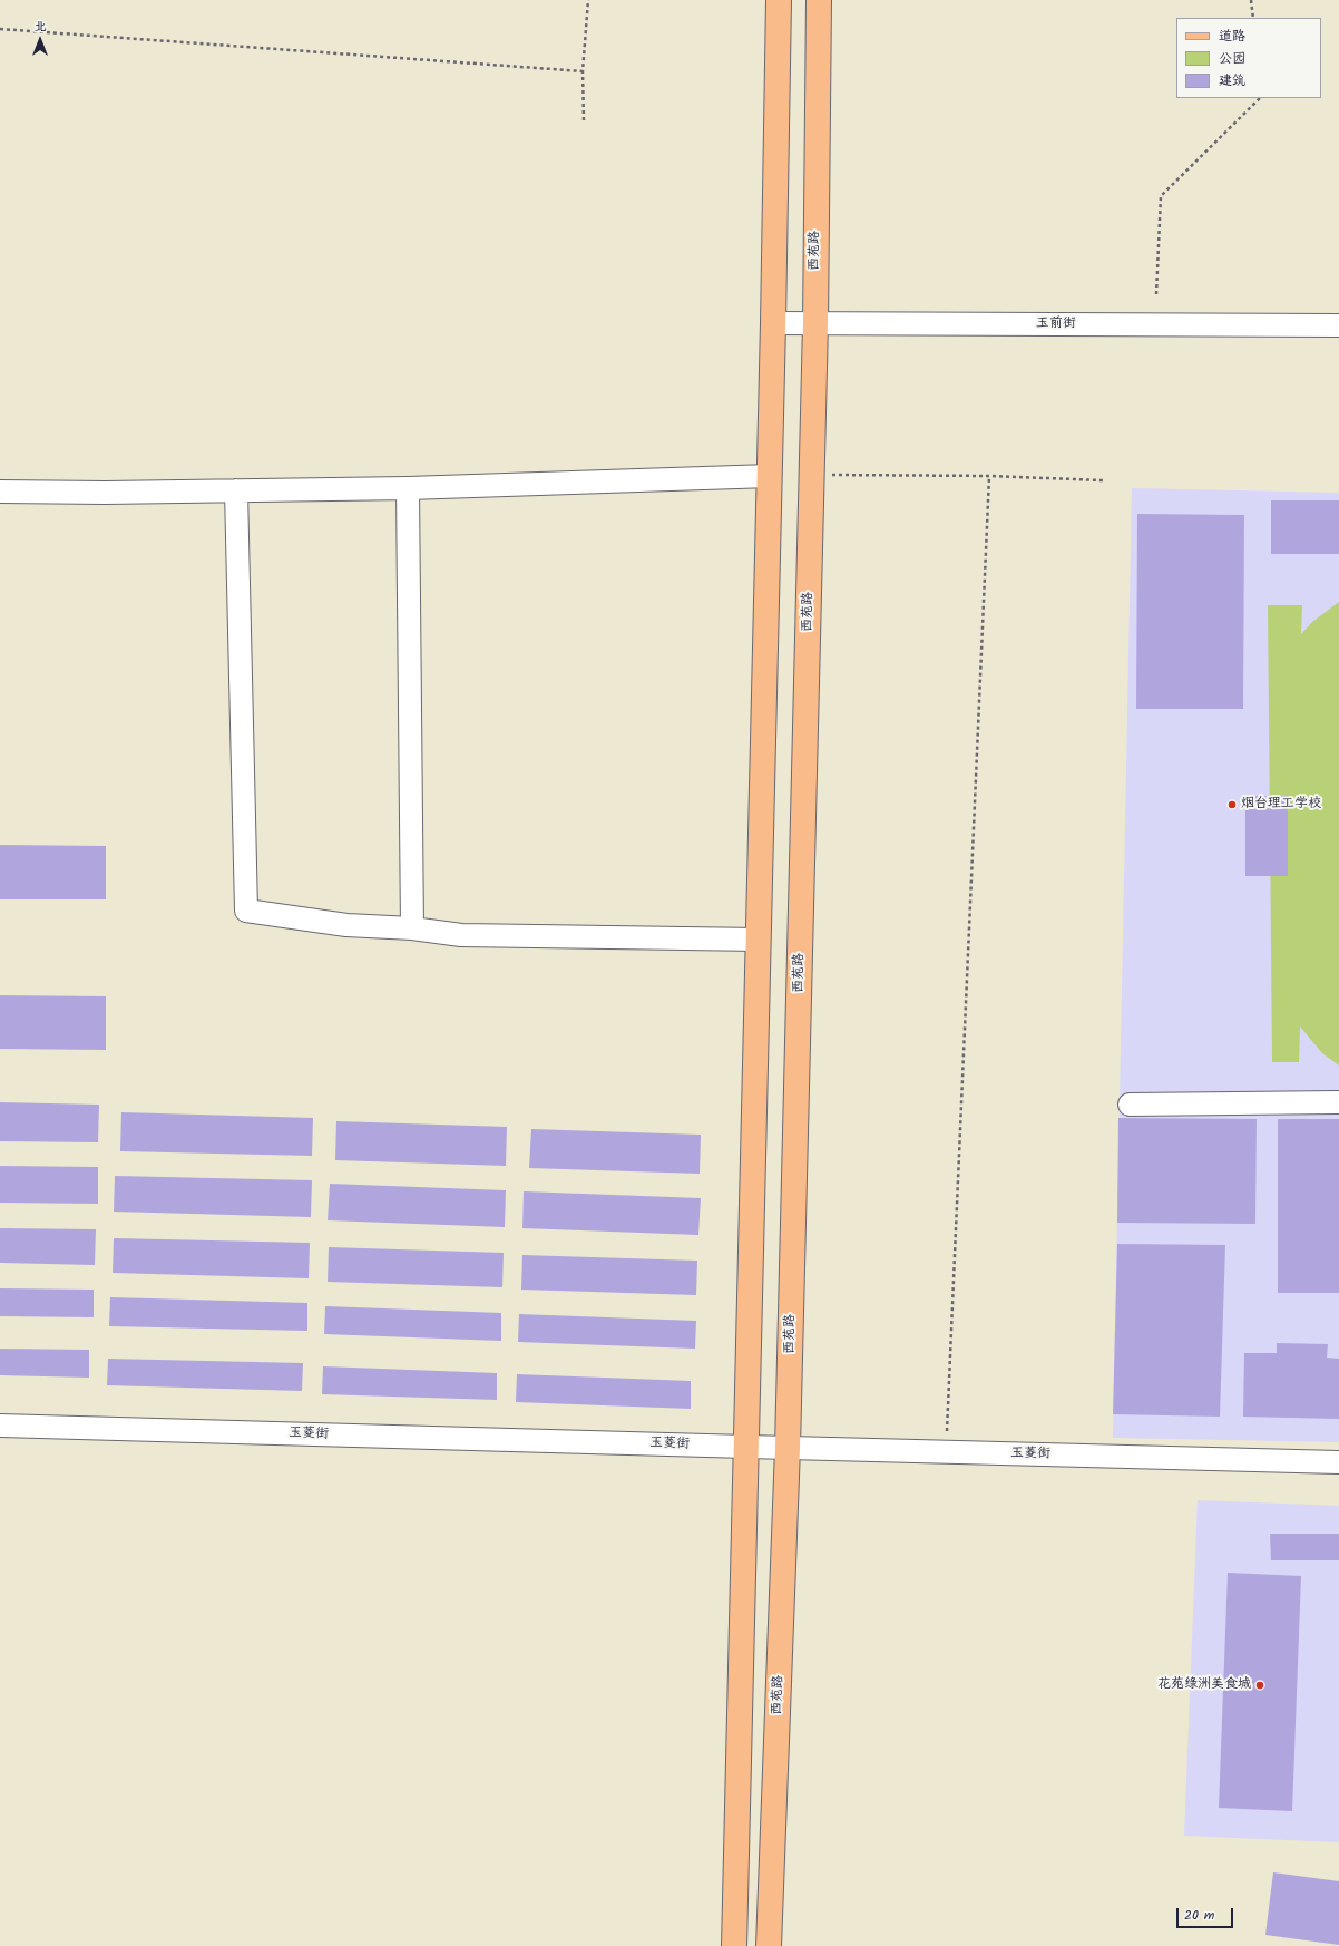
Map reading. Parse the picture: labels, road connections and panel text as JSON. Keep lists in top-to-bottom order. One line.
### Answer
{"streets":{"main road":["西苑路"],"street":["玉前街","玉菱街"]},"crossings":[["西苑路","玉前街"],["西苑路","玉菱街"]],"places":["烟台理工学校","花苑绿洲美食城"],"legend":["道路","公园","建筑"],"scale_bar":"20 m","north":"top"}
